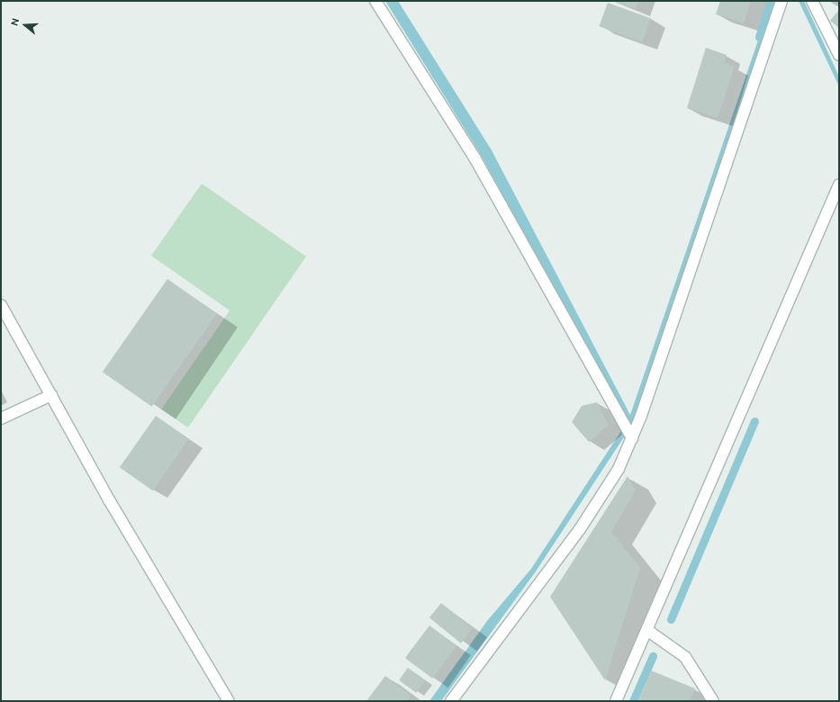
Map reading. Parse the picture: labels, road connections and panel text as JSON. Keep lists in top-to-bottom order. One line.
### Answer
{"north":"left"}
